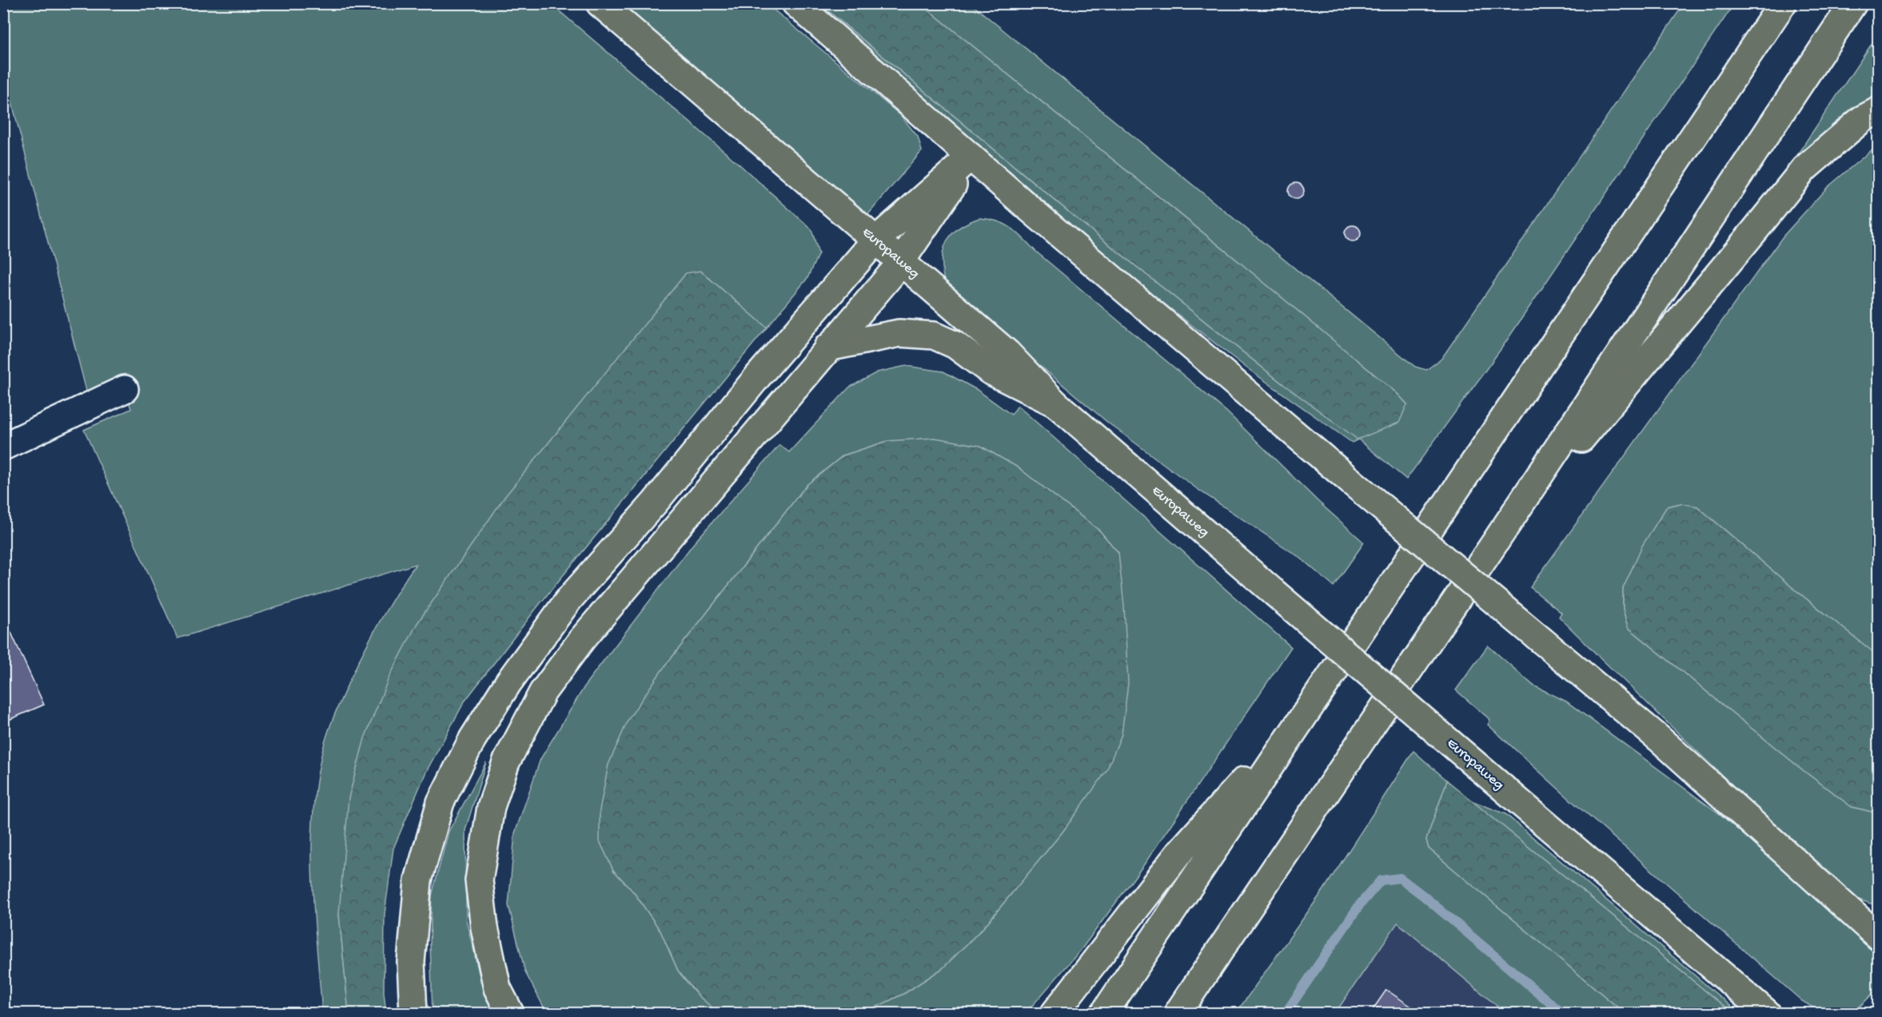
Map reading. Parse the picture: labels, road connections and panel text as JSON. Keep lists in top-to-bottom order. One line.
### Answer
{"streets":{"main road":["Europaweg"]}}
